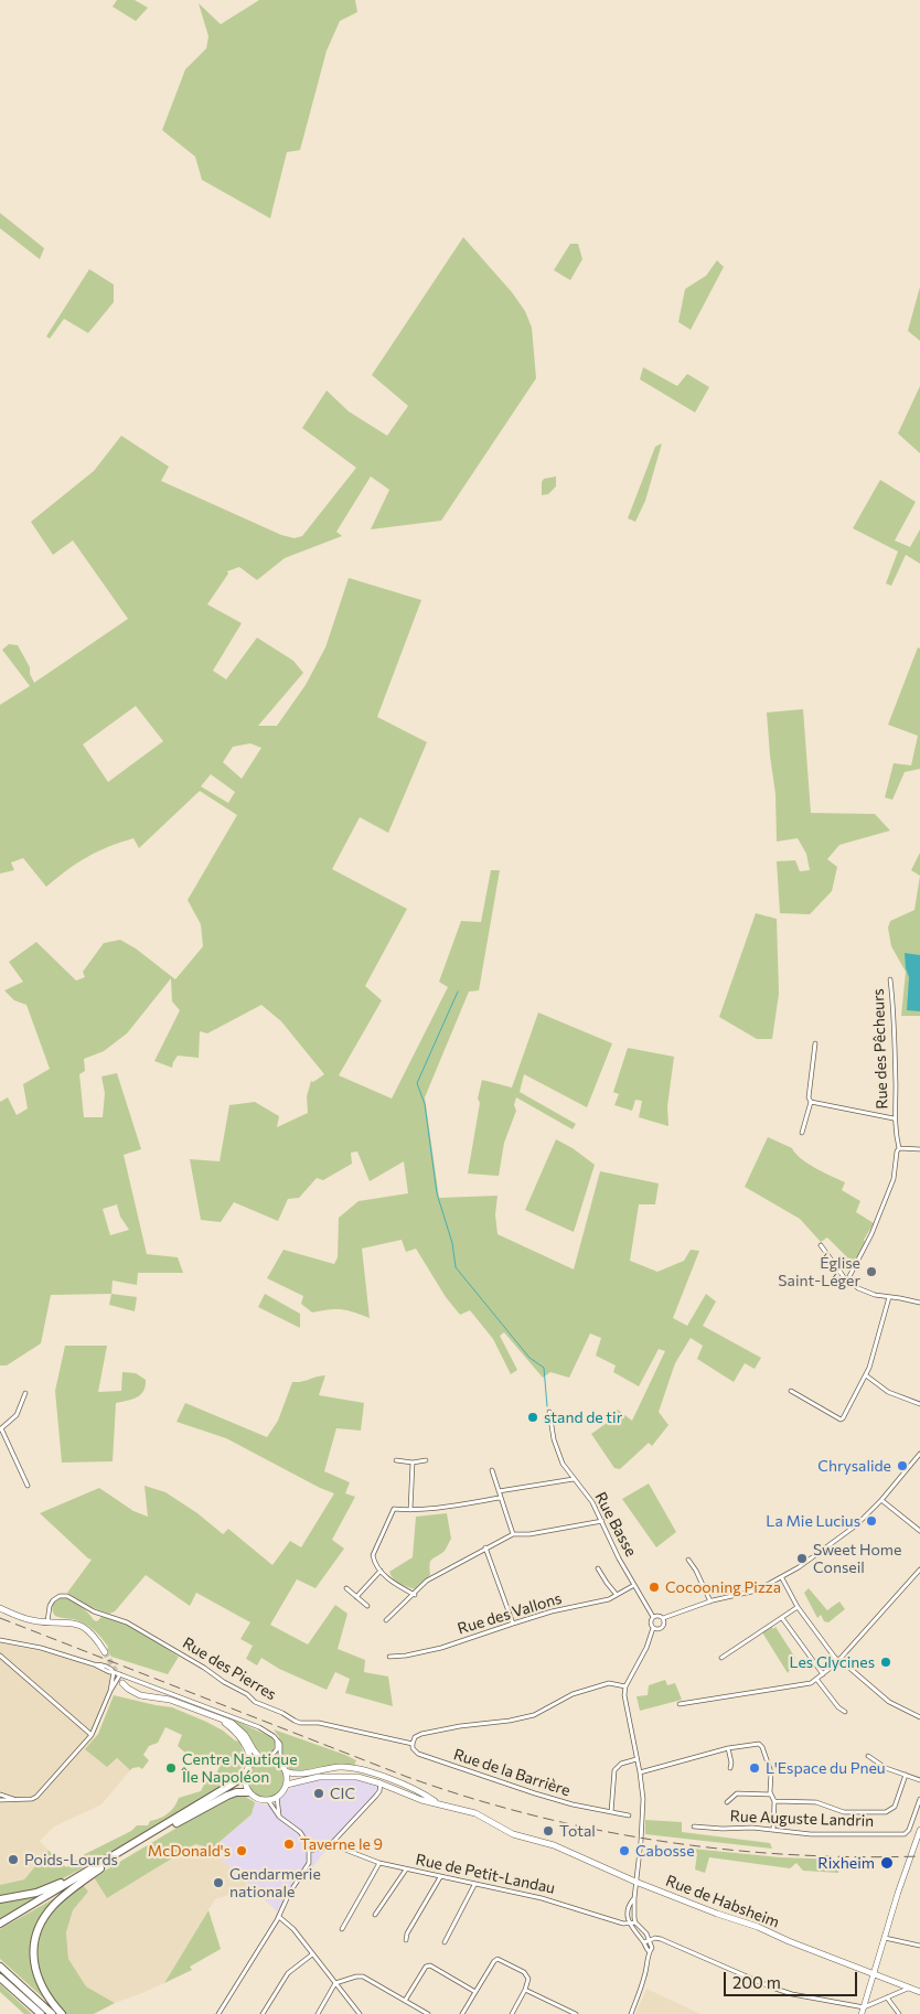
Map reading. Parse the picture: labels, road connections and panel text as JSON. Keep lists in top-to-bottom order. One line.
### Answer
{"streets":{"main road":["Rue de Habsheim"],"street":["Rue des Pêcheurs","Rue Basse","Rue des Vallons","Rue des Pierres","Rue de la Barrière","Rue Auguste Landrin","Rue de Petit-Landau"]},"crossings":[["Rue Basse","Rue des Vallons"],["Rue des Pierres","Rue de la Barrière"]],"places":["Église Saint-Léger","stand de tir","Chrysalide","La Mie Lucius","Sweet Home Conseil","Cocooning Pizza","Les Glycines","Centre Nautique Île Napoléon","L'Espace du Pneu","CIC","Total","Taverne le 9","McDonald's","Cabosse","Poids-Lourds","Rixheim","Gendarmerie nationale"],"scale_bar":"200 m"}
